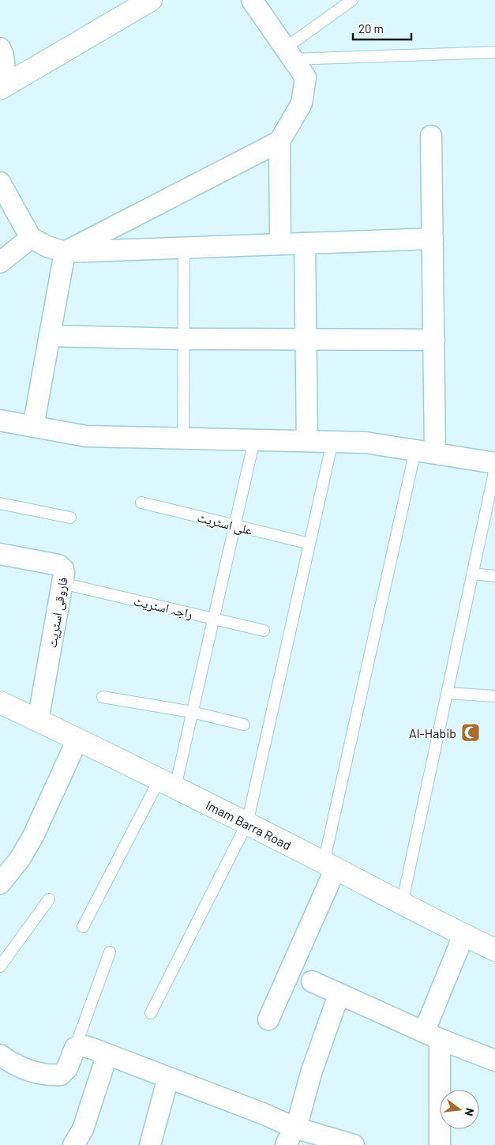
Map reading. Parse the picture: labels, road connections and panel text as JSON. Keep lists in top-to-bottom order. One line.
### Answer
{"streets":{"street":["فاروقی اسٹریٹ","Imam Barra Road"],"lane":["علی اسٹریٹ","راجہ اسٹریٹ"]},"crossings":[["راجہ اسٹریٹ","فاروقی اسٹریٹ"],["فاروقی اسٹریٹ","Imam Barra Road"]],"places":{"mosque":["Al-Habib"]},"scale_bar":"20 m","north":"right"}
